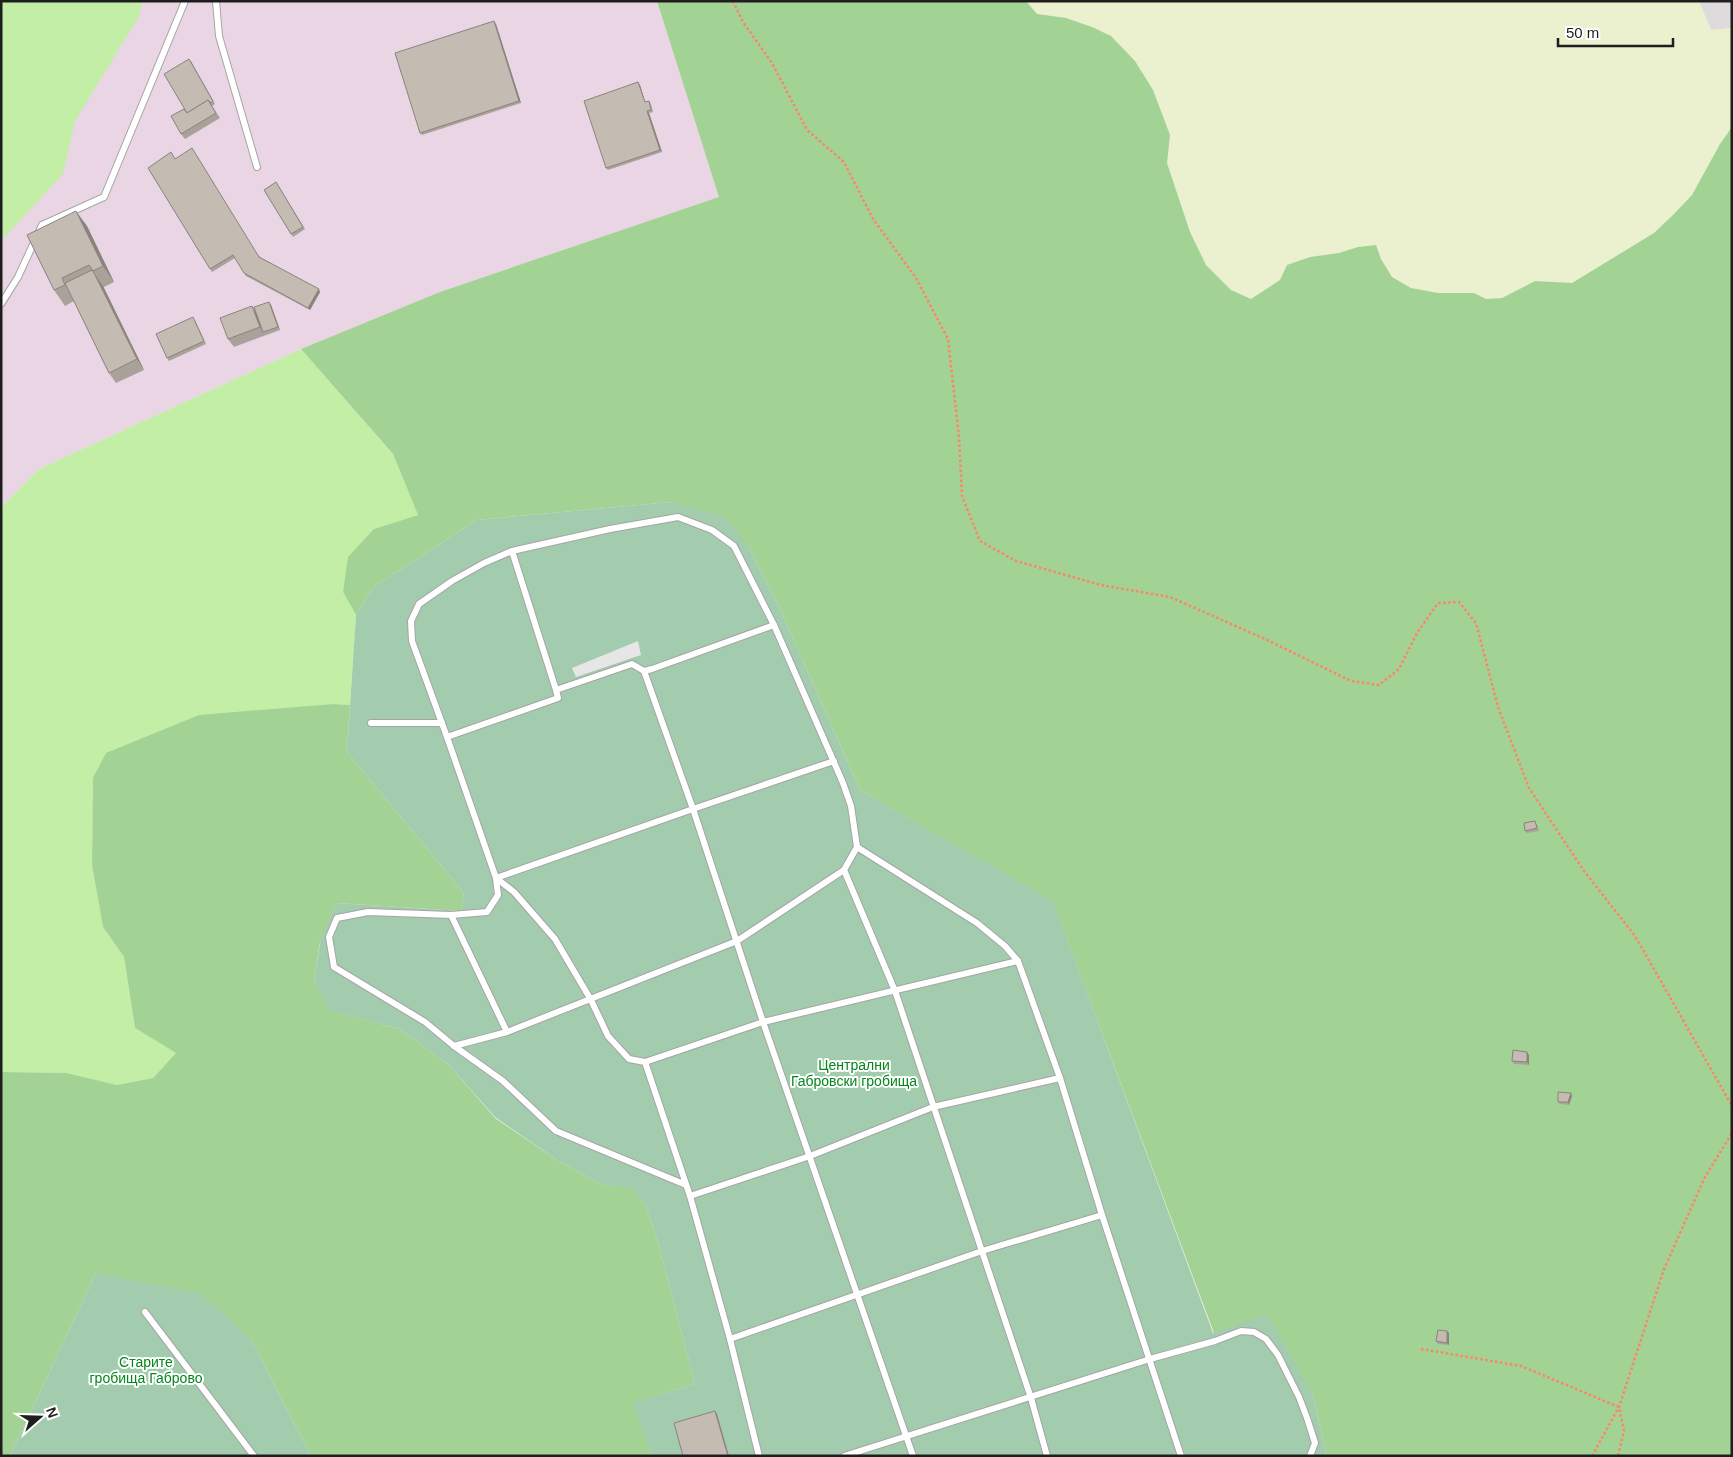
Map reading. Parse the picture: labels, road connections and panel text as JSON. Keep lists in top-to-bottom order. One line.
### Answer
{"parks":["Централни Габровски гробища","Старите гробища Габрово"],"scale_bar":"50 m","north":"right"}
